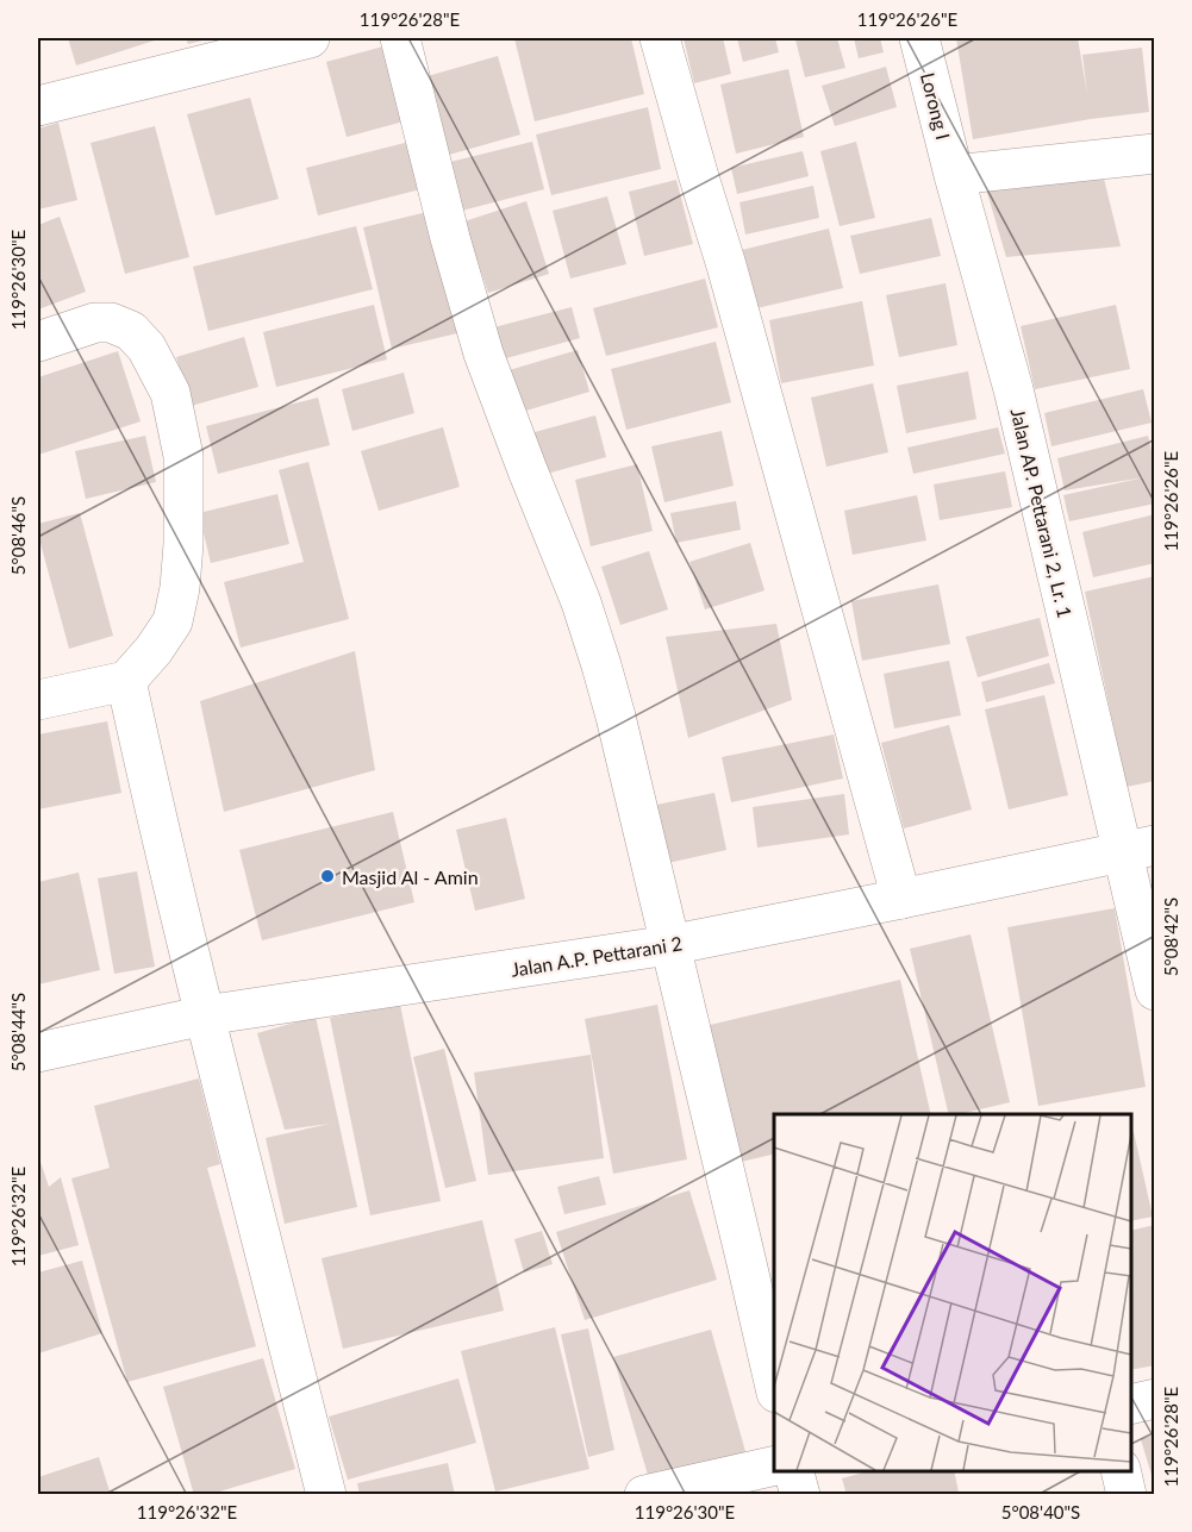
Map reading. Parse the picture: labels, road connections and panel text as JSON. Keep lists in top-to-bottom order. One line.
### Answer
{"streets":{"street":["Lorong I","Jalan AP. Pettarani 2, Lr. 1","Jalan A.P. Pettarani 2"]},"crossings":[["Lorong I","Jalan AP. Pettarani 2, Lr. 1"],["Jalan AP. Pettarani 2, Lr. 1","Jalan A.P. Pettarani 2"]],"places":["Masjid Al - Amin"],"coordinates":["119°26'28\"E","119°26'26\"E","119°26'30\"E","5°08'46\"S","5°08'42\"S","5°08'44\"S","119°26'32\"E","5°08'40\"S"]}
